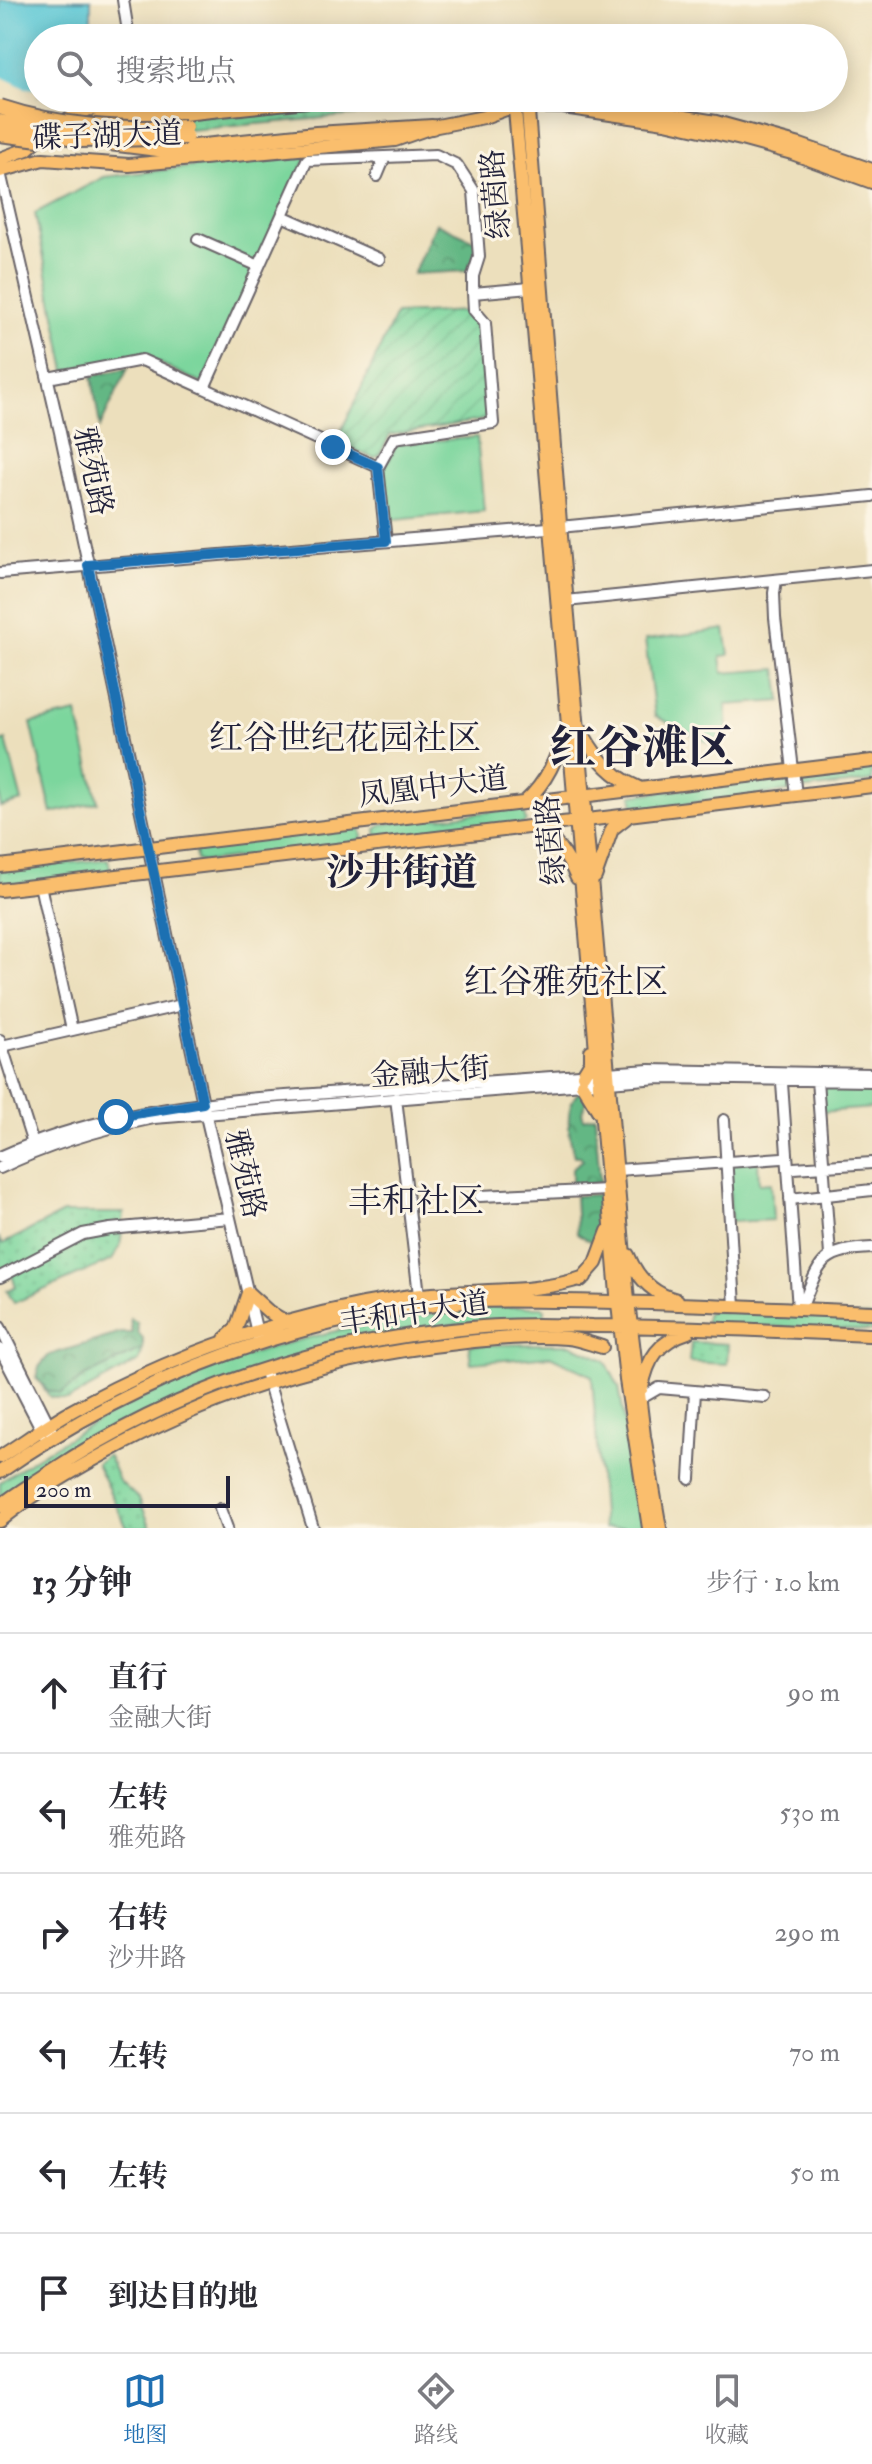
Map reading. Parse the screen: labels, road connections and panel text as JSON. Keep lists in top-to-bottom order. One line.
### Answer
{"streets":{"main road":["碟子湖大道","绿茵路","凤凰中大道","丰和中大道"],"street":["雅苑路","金融大街"]},"crossings":[["碟子湖大道","雅苑路"],["绿茵路","凤凰中大道"],["绿茵路","金融大街"],["绿茵路","丰和中大道"],["雅苑路","凤凰中大道"],["雅苑路","金融大街"],["雅苑路","丰和中大道"]],"districts":["红谷世纪花园社区","红谷滩区","沙井街道","红谷雅苑社区","丰和社区"],"scale_bar":"200 m","page":{"search":"搜索地点","scale":"200 m","heading":["13 分钟","步行 · 1.0 km"],"list":[["直行","金融大街","90 m"],["左转","雅苑路","530 m"],["右转","沙井路","290 m"],["左转","70 m"],["左转","50 m"],"到达目的地"],"nav":["地图","路线","收藏"]}}
